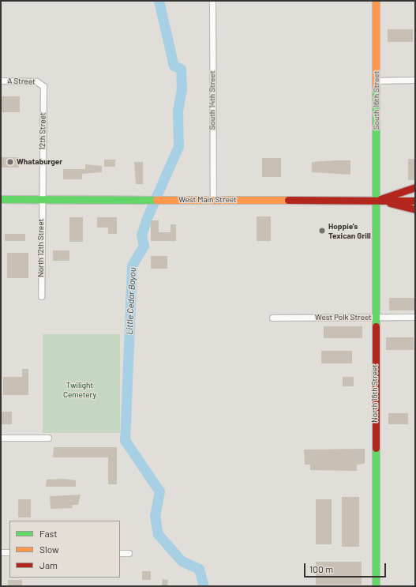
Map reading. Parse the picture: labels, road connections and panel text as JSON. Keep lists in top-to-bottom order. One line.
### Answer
{"streets":{"street":["A Street","South 14th Street","South 16th Street","12th Street","West Main Street","North 12th Street","West Polk Street","North 16th Street"]},"crossings":[["A Street","12th Street"],["South 14th Street","West Main Street"],["South 16th Street","West Main Street"],["South 16th Street","North 16th Street"],["12th Street","West Main Street"],["12th Street","North 12th Street"],["West Main Street","North 12th Street"],["West Main Street","North 16th Street"],["West Polk Street","North 16th Street"]],"water":["Little Cedar Bayou"],"parks":["Twilight Cemetery"],"places":["Whataburger","Hoppie's Texican Grill"],"legend":["Fast","Slow","Jam"],"scale_bar":"100 m"}
